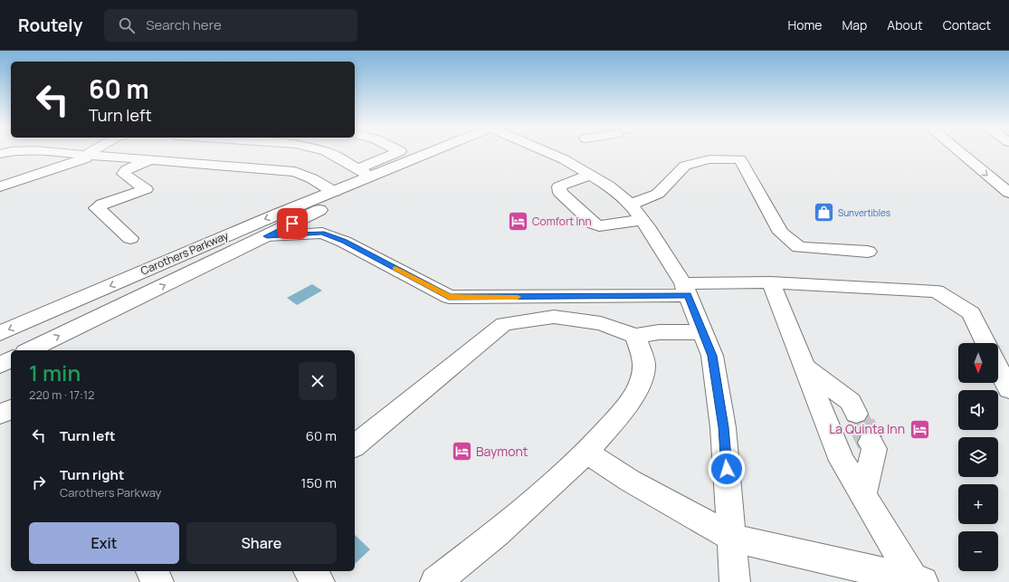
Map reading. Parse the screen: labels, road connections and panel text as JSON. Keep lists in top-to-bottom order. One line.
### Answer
{"streets":{"main road":["Carothers Parkway"]},"places":{"shop":["Sunvertibles"],"hotel":["Comfort Inn","La Quinta Inn","Baymont"]},"north":"bottom","page":{"header":"Routely","search":"Search here","nav":["Home","Map","About","Contact"],"turn":["60 m","Turn left"],"map_buttons":["+","−"],"heading":["1 min","220 m · 17:12"],"list":[{"name":"Turn left","value":"60 m"},{"name":"Turn right","note":"Carothers Parkway","value":"150 m"}],"buttons":["Exit","Share"]}}
